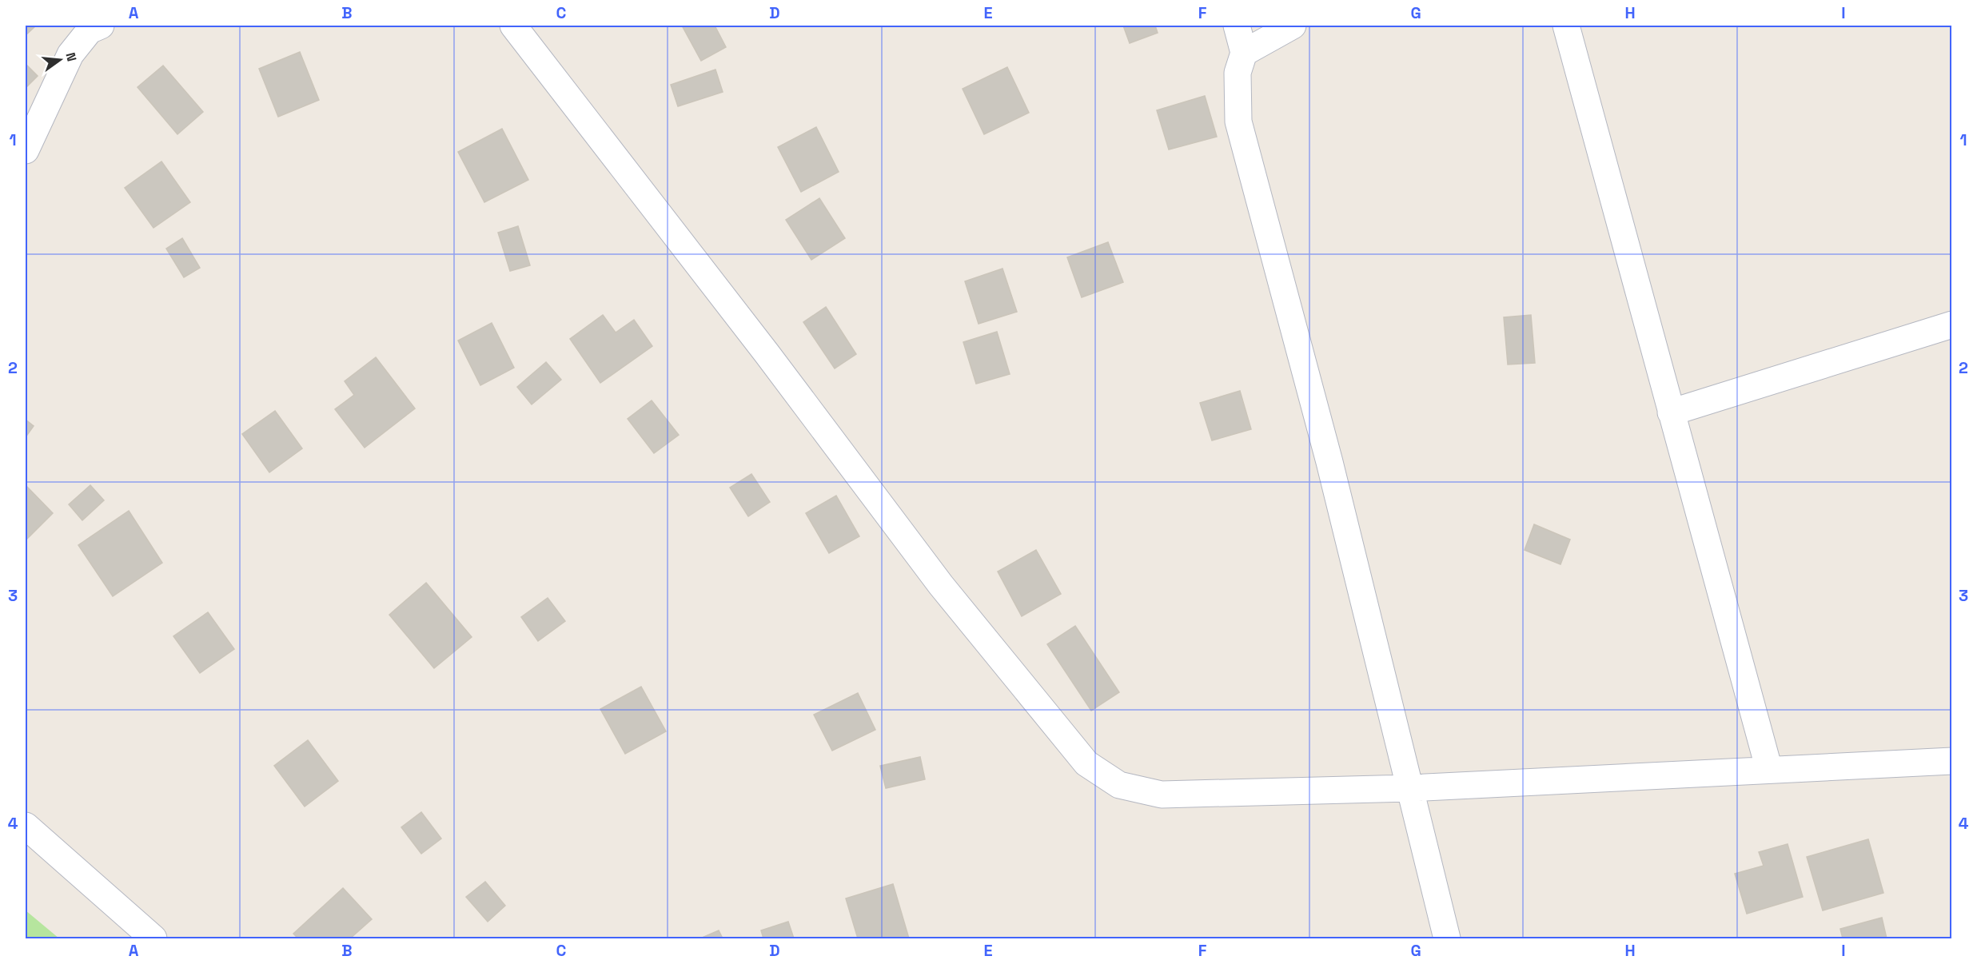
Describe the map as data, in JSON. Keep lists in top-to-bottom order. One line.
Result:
{"north":"right","grid":{"columns":["A","B","C","D","E","F","G","H","I"],"rows":["1","2","3","4"]}}
